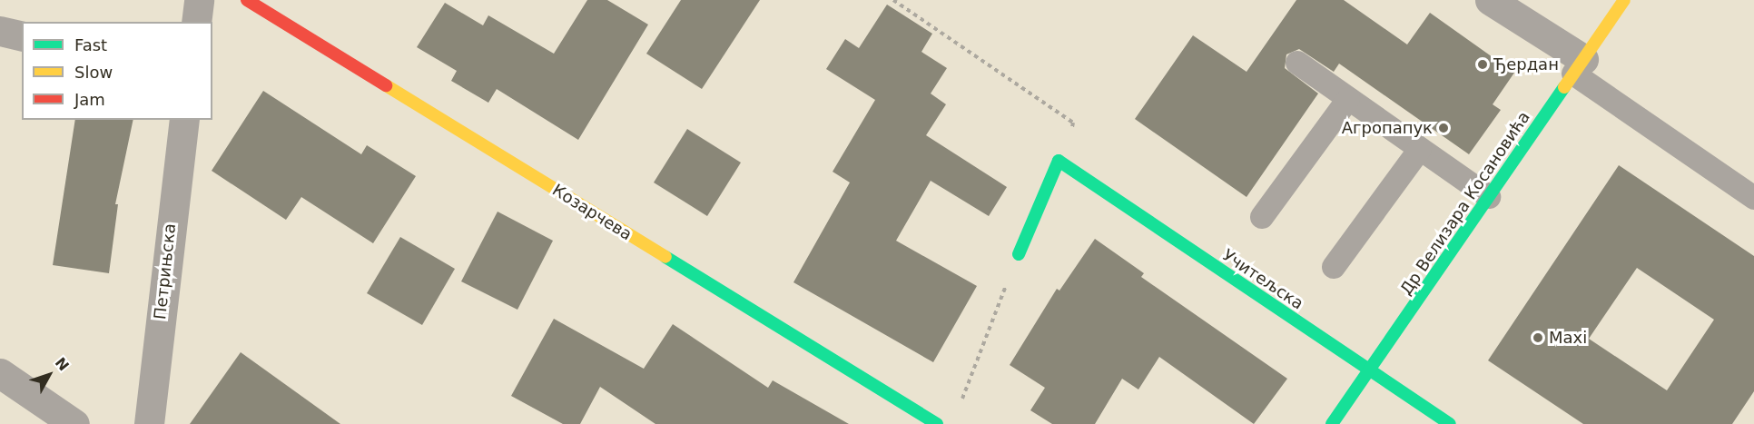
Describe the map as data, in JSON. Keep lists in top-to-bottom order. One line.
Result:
{"streets":{"street":["Др Велизара Косановића","Козарчева","Петрињска","Учитељска"]},"crossings":[["Др Велизара Косановића","Учитељска"]],"places":["Ђердан","Агропапук","Maxi"],"legend":["Fast","Slow","Jam"],"north":"top right"}
